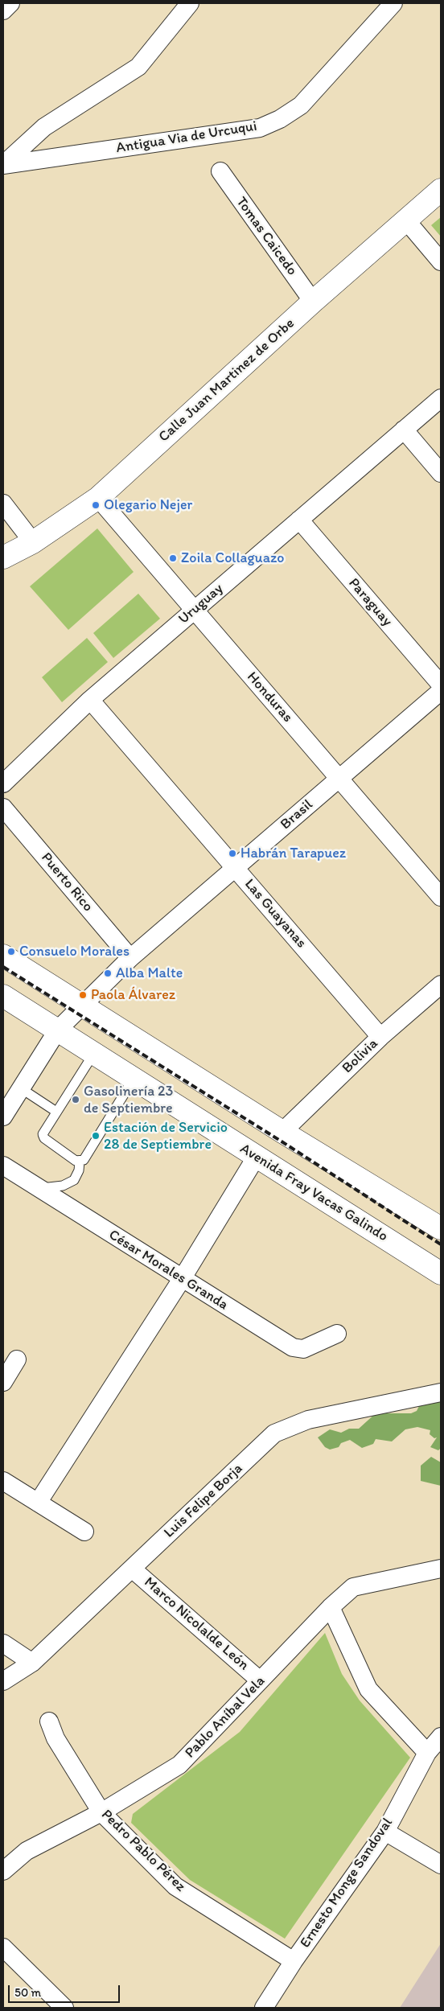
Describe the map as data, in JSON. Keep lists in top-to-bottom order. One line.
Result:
{"streets":{"main road":["Calle Juan Martinez de Orbe","Avenida Fray Vacas Galindo"],"street":["Antigua Via de Urcuqui","Tomas Caicedo","Paraguay","Uruguay","Honduras","Brasil","Puerto Rico","Las Guayanas","Bolivia","César Morales Granda","Luis Felipe Borja","Marco Nicolalde León","Pablo Aníbal Vela","Pedro Pablo Pérez","Ernesto Monge Sandoval"]},"crossings":[["Tomas Caicedo","Calle Juan Martinez de Orbe"],["Calle Juan Martinez de Orbe","Honduras"],["Paraguay","Uruguay"],["Uruguay","Honduras"],["Uruguay","Las Guayanas"],["Honduras","Brasil"],["Brasil","Puerto Rico"],["Brasil","Las Guayanas"],["Brasil","Avenida Fray Vacas Galindo"],["Las Guayanas","Bolivia"],["Luis Felipe Borja","Marco Nicolalde León"],["Marco Nicolalde León","Pablo Aníbal Vela"],["Pablo Aníbal Vela","Pedro Pablo Pérez"],["Pedro Pablo Pérez","Ernesto Monge Sandoval"]],"places":["Olegario Nejer","Zoila Collaguazo","Habrán Tarapuez","Consuelo Morales","Alba Malte","Paola Álvarez","Gasolinería 23 de Septiembre","Estación de Servicio 28 de Septiembre"],"scale_bar":"50 m"}
